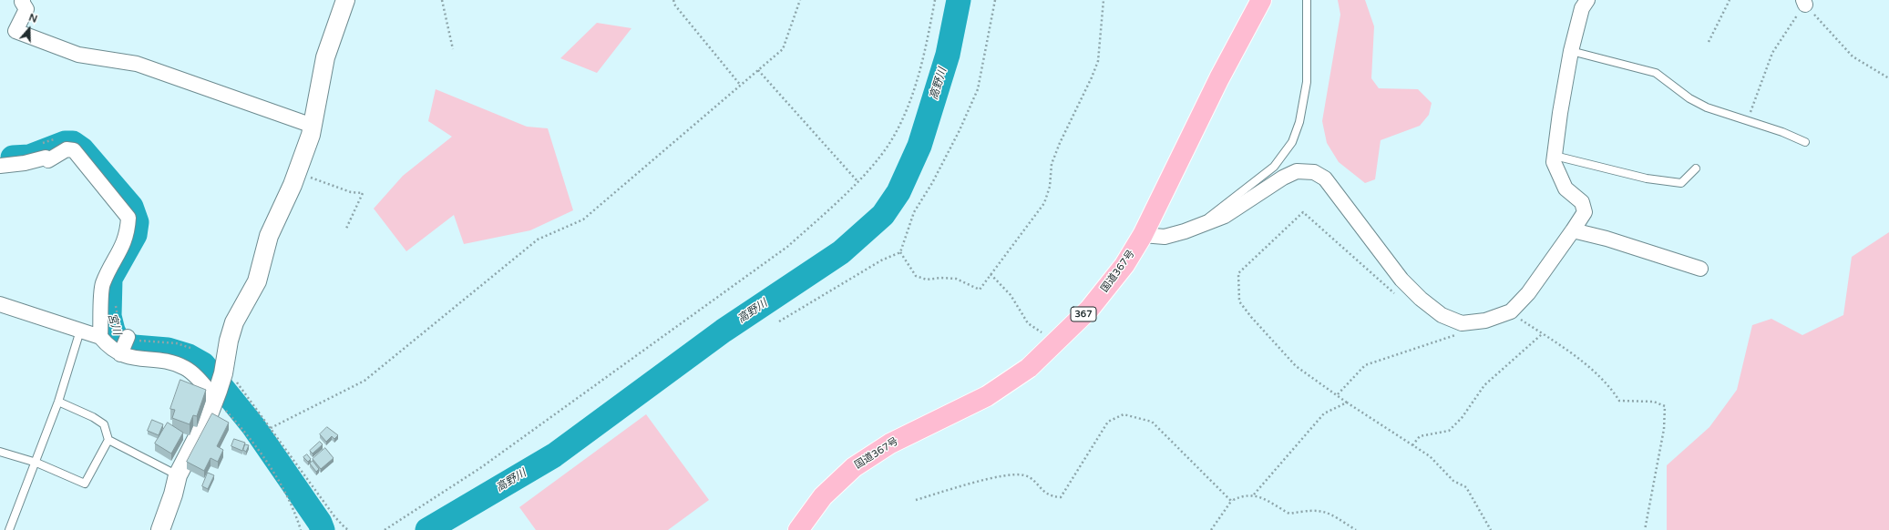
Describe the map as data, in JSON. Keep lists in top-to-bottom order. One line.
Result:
{"streets":{"highway":["国道367号","367"]},"water":["高野川","宮川"],"north":"top"}
